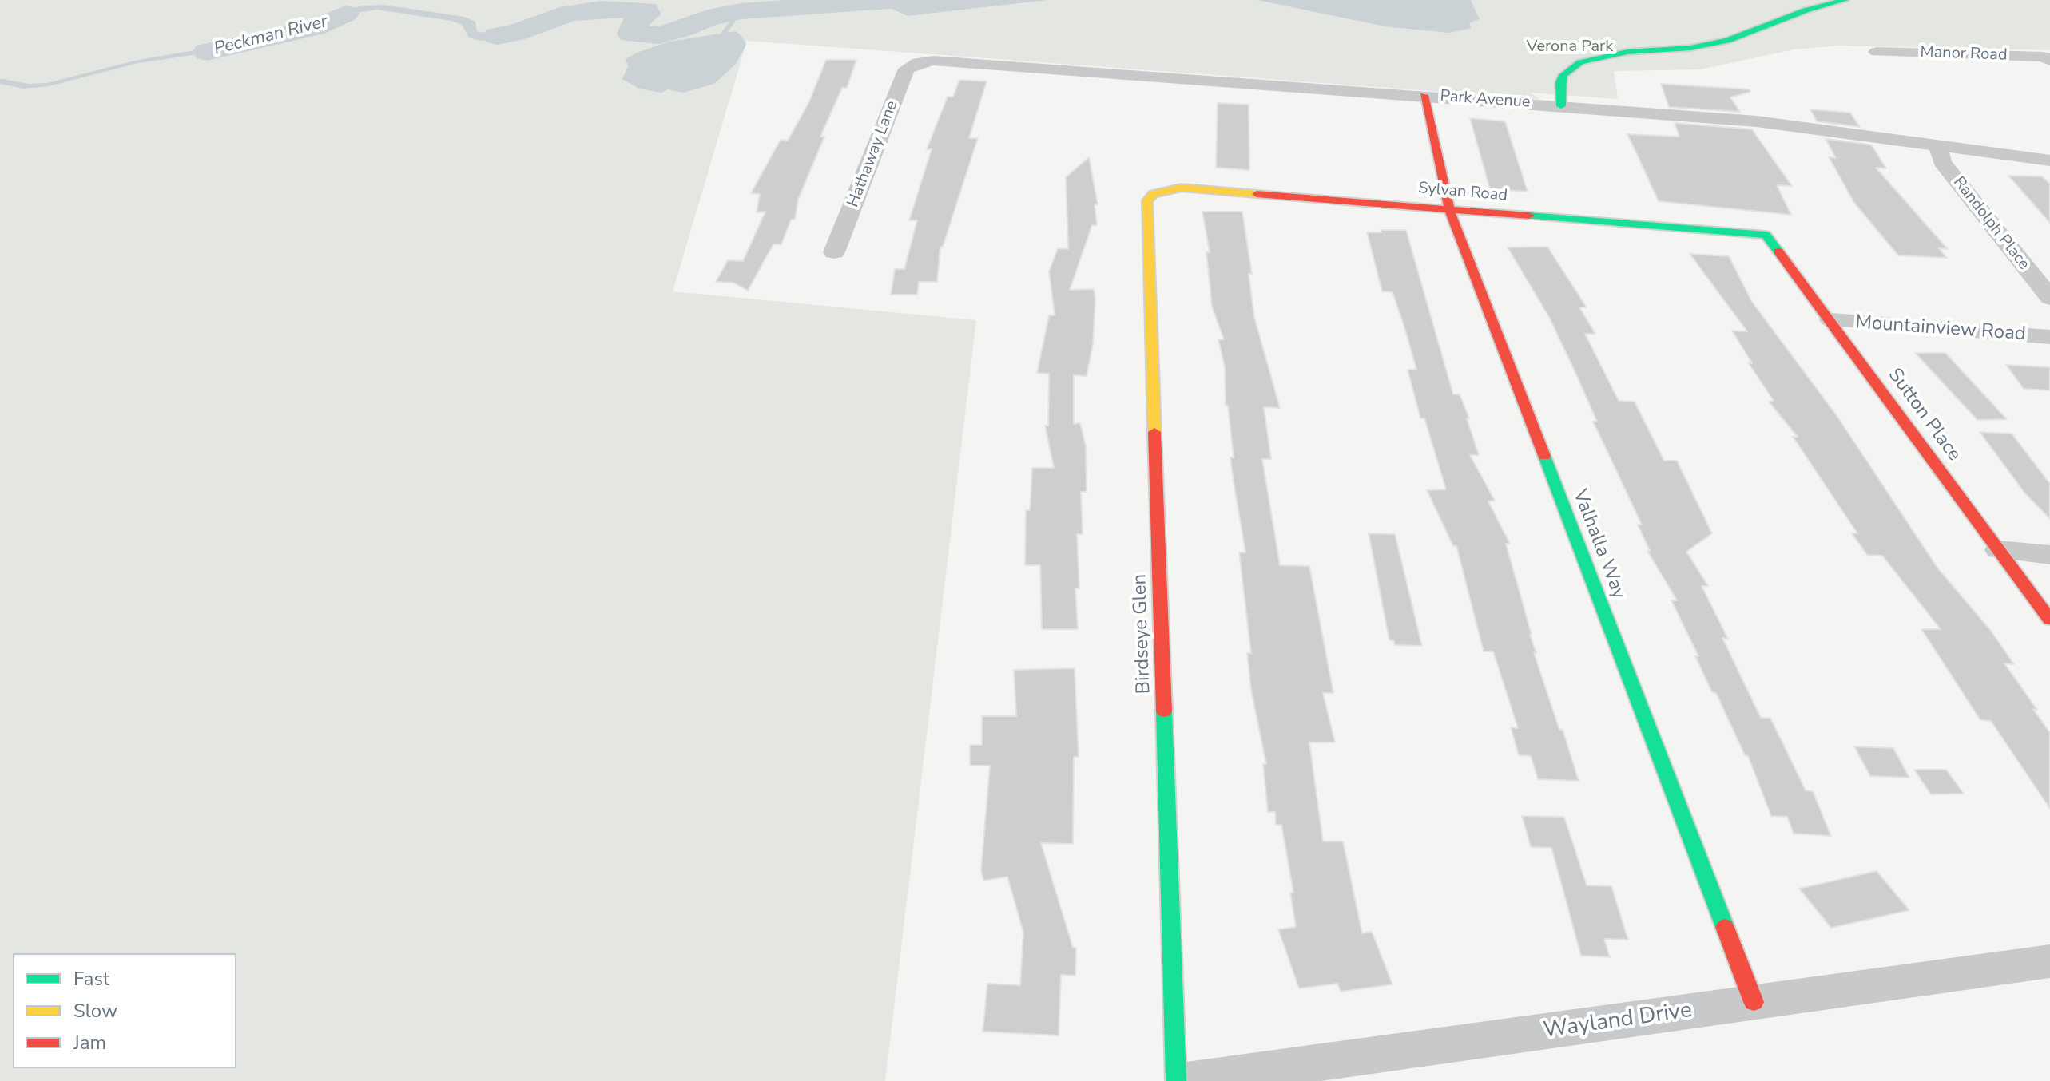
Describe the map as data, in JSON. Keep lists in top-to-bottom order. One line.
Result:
{"streets":{"street":["Manor Road","Park Avenue","Hathaway Lane","Sylvan Road","Randolph Place","Mountainview Road","Sutton Place","Valhalla Way","Birdseye Glen","Wayland Drive"]},"crossings":[["Park Avenue","Hathaway Lane"],["Park Avenue","Randolph Place"],["Park Avenue","Valhalla Way"],["Sylvan Road","Sutton Place"],["Sylvan Road","Valhalla Way"],["Sylvan Road","Birdseye Glen"],["Mountainview Road","Sutton Place"],["Valhalla Way","Wayland Drive"]],"water":["Peckman River"],"parks":["Verona Park"],"legend":["Fast","Slow","Jam"]}
